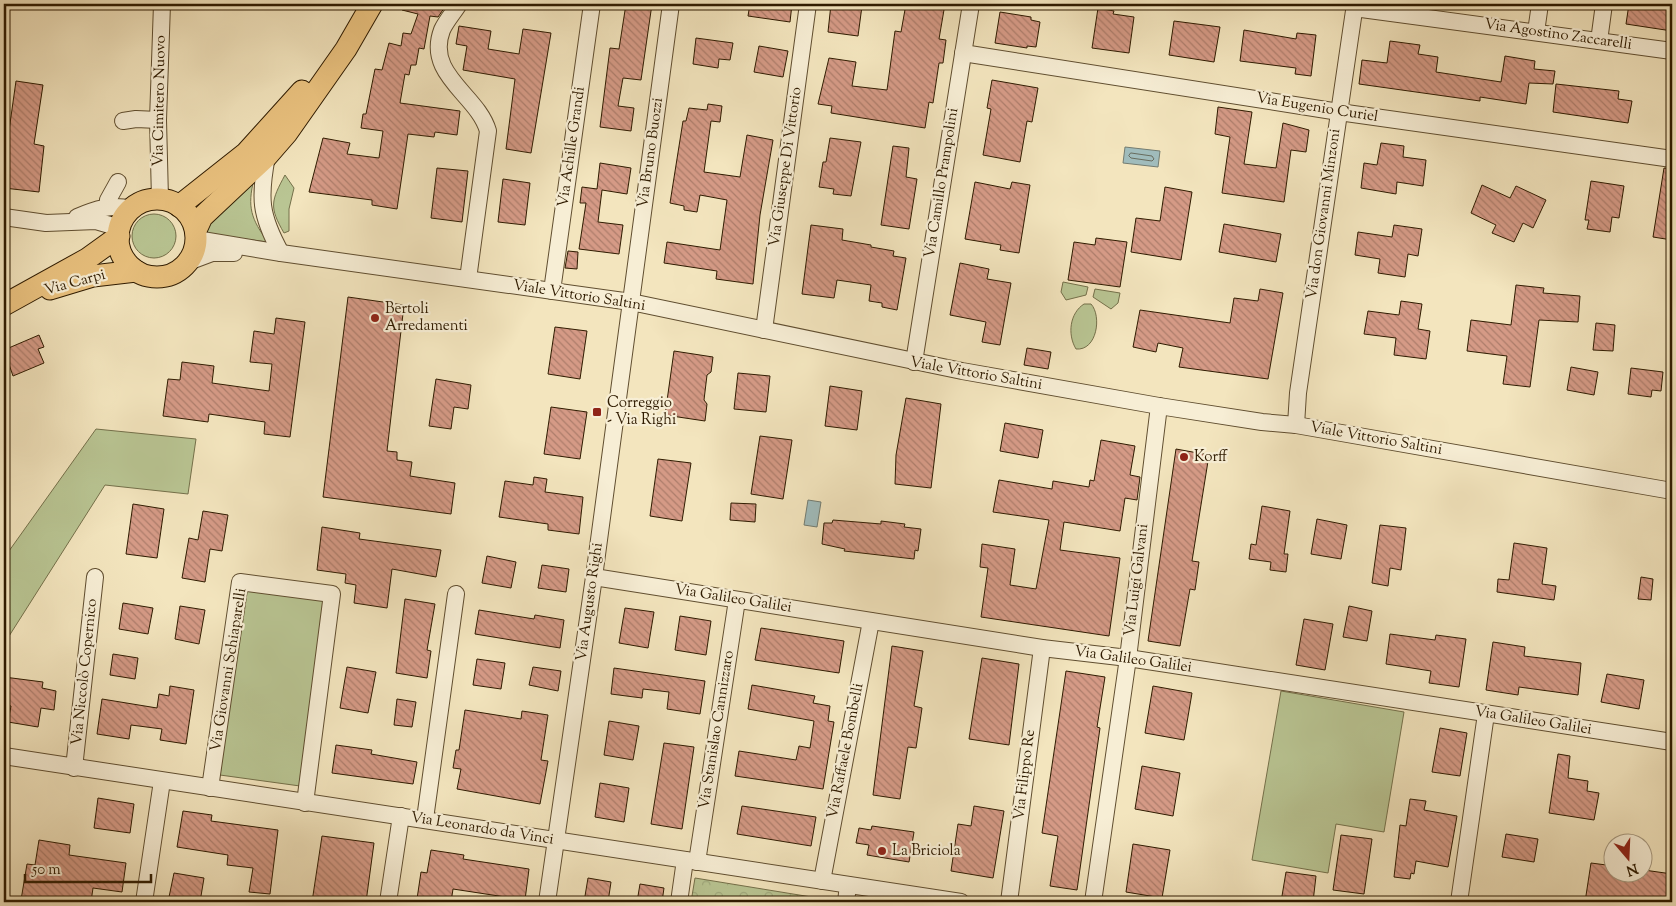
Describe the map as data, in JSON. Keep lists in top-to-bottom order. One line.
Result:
{"streets":{"main road":["Via Carpi"],"street":["Via Agostino Zaccarelli","Via Cimitero Nuovo","Via Eugenio Curiel","Via Achille Grandi","Via Bruno Buozzi","Via Giuseppe Di Vittorio","Via Camillo Prampolini","Via don Giovanni Minzoni","Viale Vittorio Saltini","Via Luigi Galvani","Via Galileo Galilei","Via Augusto Righi","Via Giovanni Schiaparelli","Via Niccolò Copernico","Via Stanislao Cannizzaro","Via Raffaele Bombelli","Via Filippo Re","Via Leonardo da Vinci"]},"crossings":[["Via Agostino Zaccarelli","Via don Giovanni Minzoni"],["Via Cimitero Nuovo","Via Carpi"],["Via Cimitero Nuovo","Viale Vittorio Saltini"],["Via Eugenio Curiel","Via Camillo Prampolini"],["Via Eugenio Curiel","Via don Giovanni Minzoni"],["Via Achille Grandi","Viale Vittorio Saltini"],["Via Bruno Buozzi","Viale Vittorio Saltini"],["Via Bruno Buozzi","Via Augusto Righi"],["Via Giuseppe Di Vittorio","Viale Vittorio Saltini"],["Via Camillo Prampolini","Viale Vittorio Saltini"],["Via don Giovanni Minzoni","Viale Vittorio Saltini"],["Via Carpi","Viale Vittorio Saltini"],["Viale Vittorio Saltini","Via Luigi Galvani"],["Viale Vittorio Saltini","Via Augusto Righi"],["Via Luigi Galvani","Via Galileo Galilei"],["Via Galileo Galilei","Via Augusto Righi"],["Via Galileo Galilei","Via Stanislao Cannizzaro"],["Via Galileo Galilei","Via Raffaele Bombelli"],["Via Galileo Galilei","Via Filippo Re"],["Via Augusto Righi","Via Leonardo da Vinci"],["Via Giovanni Schiaparelli","Via Leonardo da Vinci"],["Via Niccolò Copernico","Via Leonardo da Vinci"],["Via Stanislao Cannizzaro","Via Leonardo da Vinci"],["Via Raffaele Bombelli","Via Leonardo da Vinci"]],"places":{"other":["Bertoli Arredamenti","Korff","La Briciola"],"transit":["Correggio - Via Righi"]},"scale_bar":"50 m","north":"bottom"}
